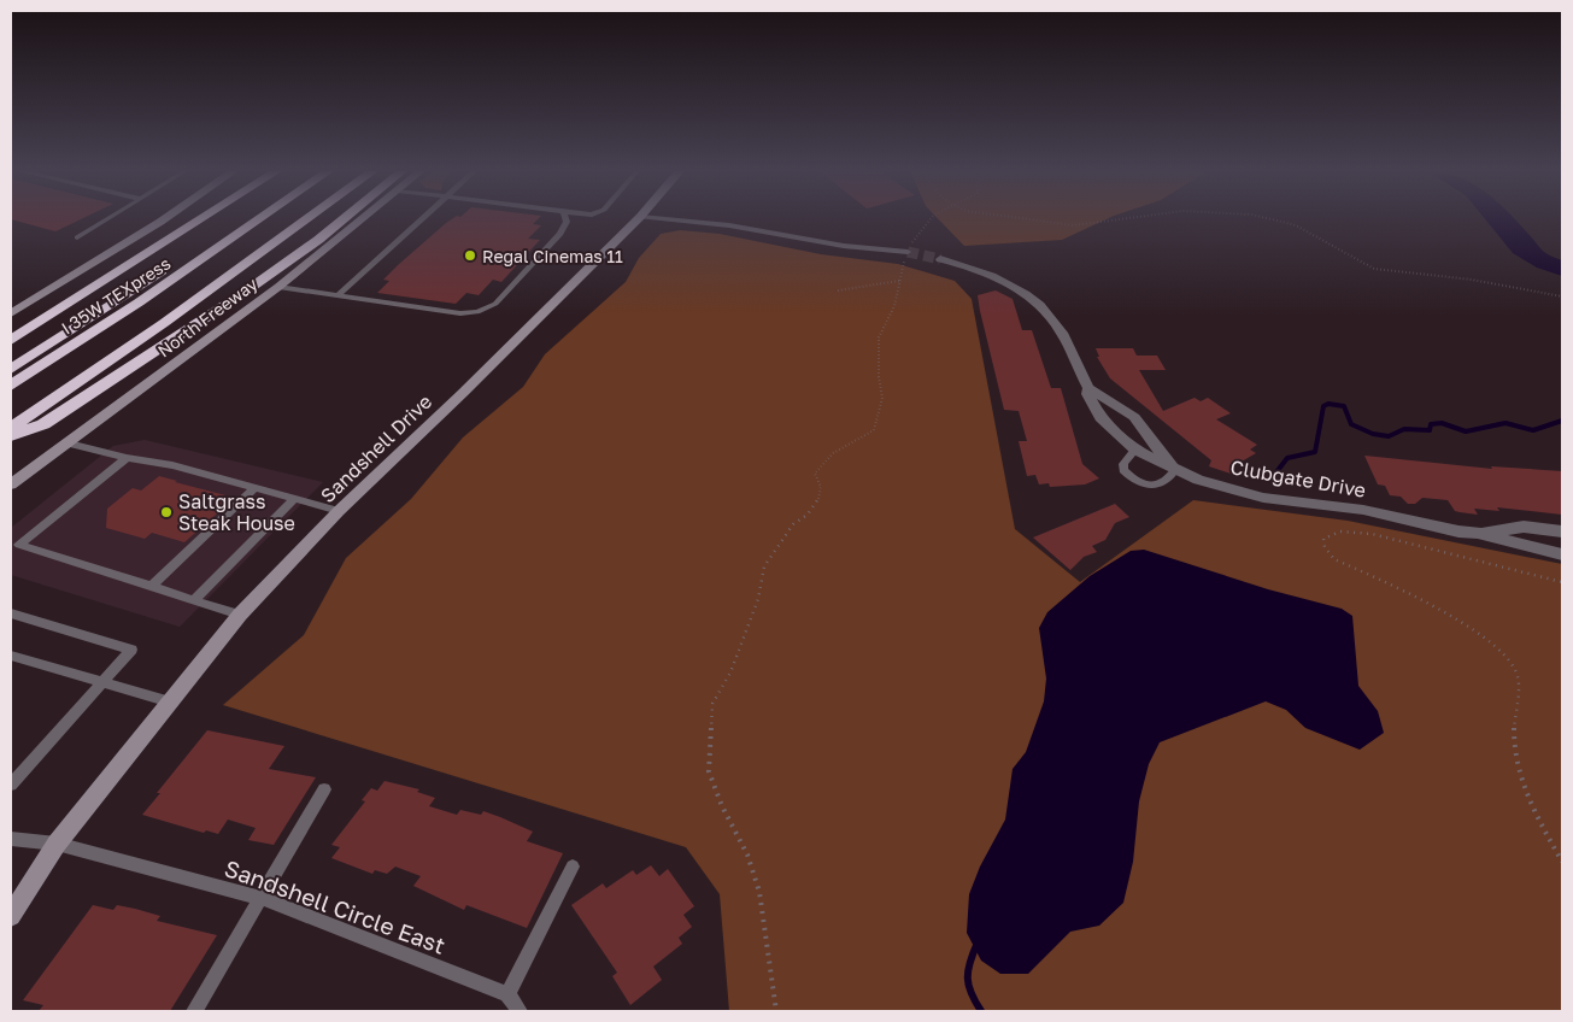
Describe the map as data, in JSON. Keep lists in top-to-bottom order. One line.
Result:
{"streets":{"highway":["I 35W TEXpress","North Freeway"],"street":["Sandshell Drive","Clubgate Drive"],"lane":["Sandshell Circle East"]},"crossings":[["Sandshell Drive","Sandshell Circle East"]],"places":["Regal Cinemas 11","Saltgrass Steak House"]}
